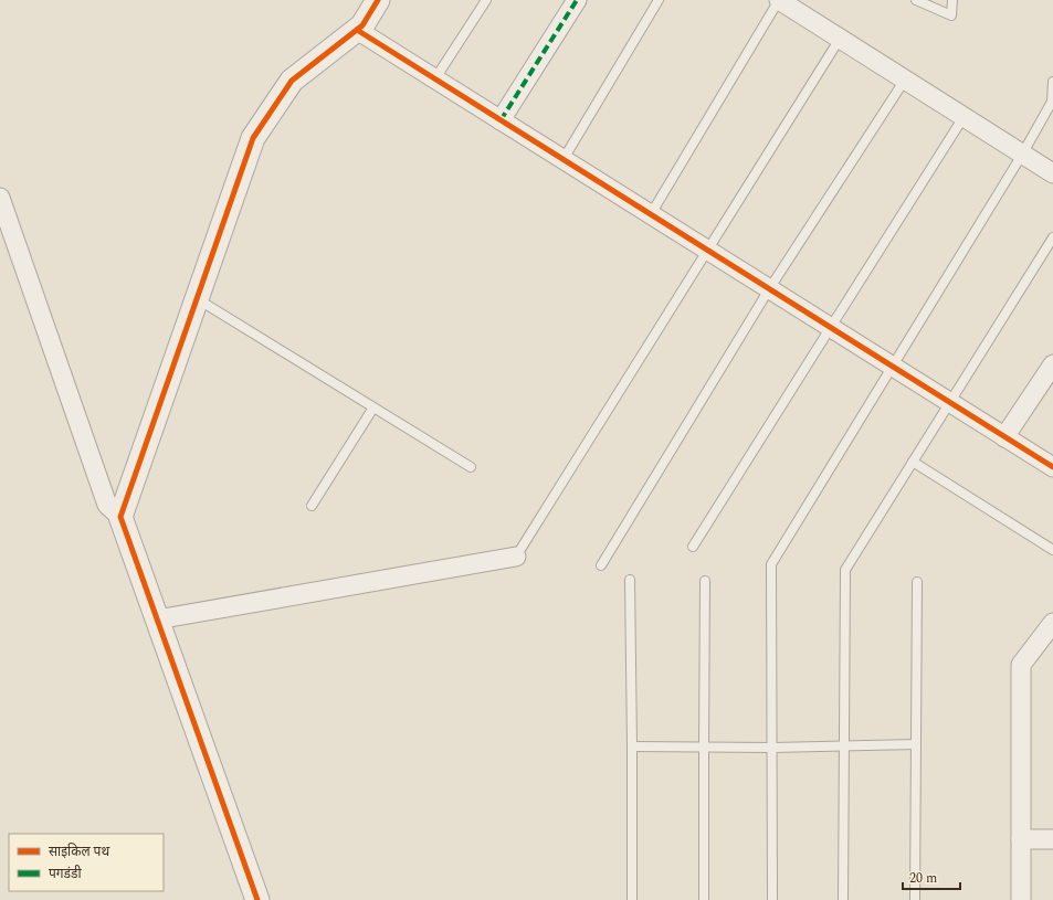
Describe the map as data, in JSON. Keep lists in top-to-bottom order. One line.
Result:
{"legend":["साइकिल पथ","पगडंडी"],"scale_bar":"20 m"}
